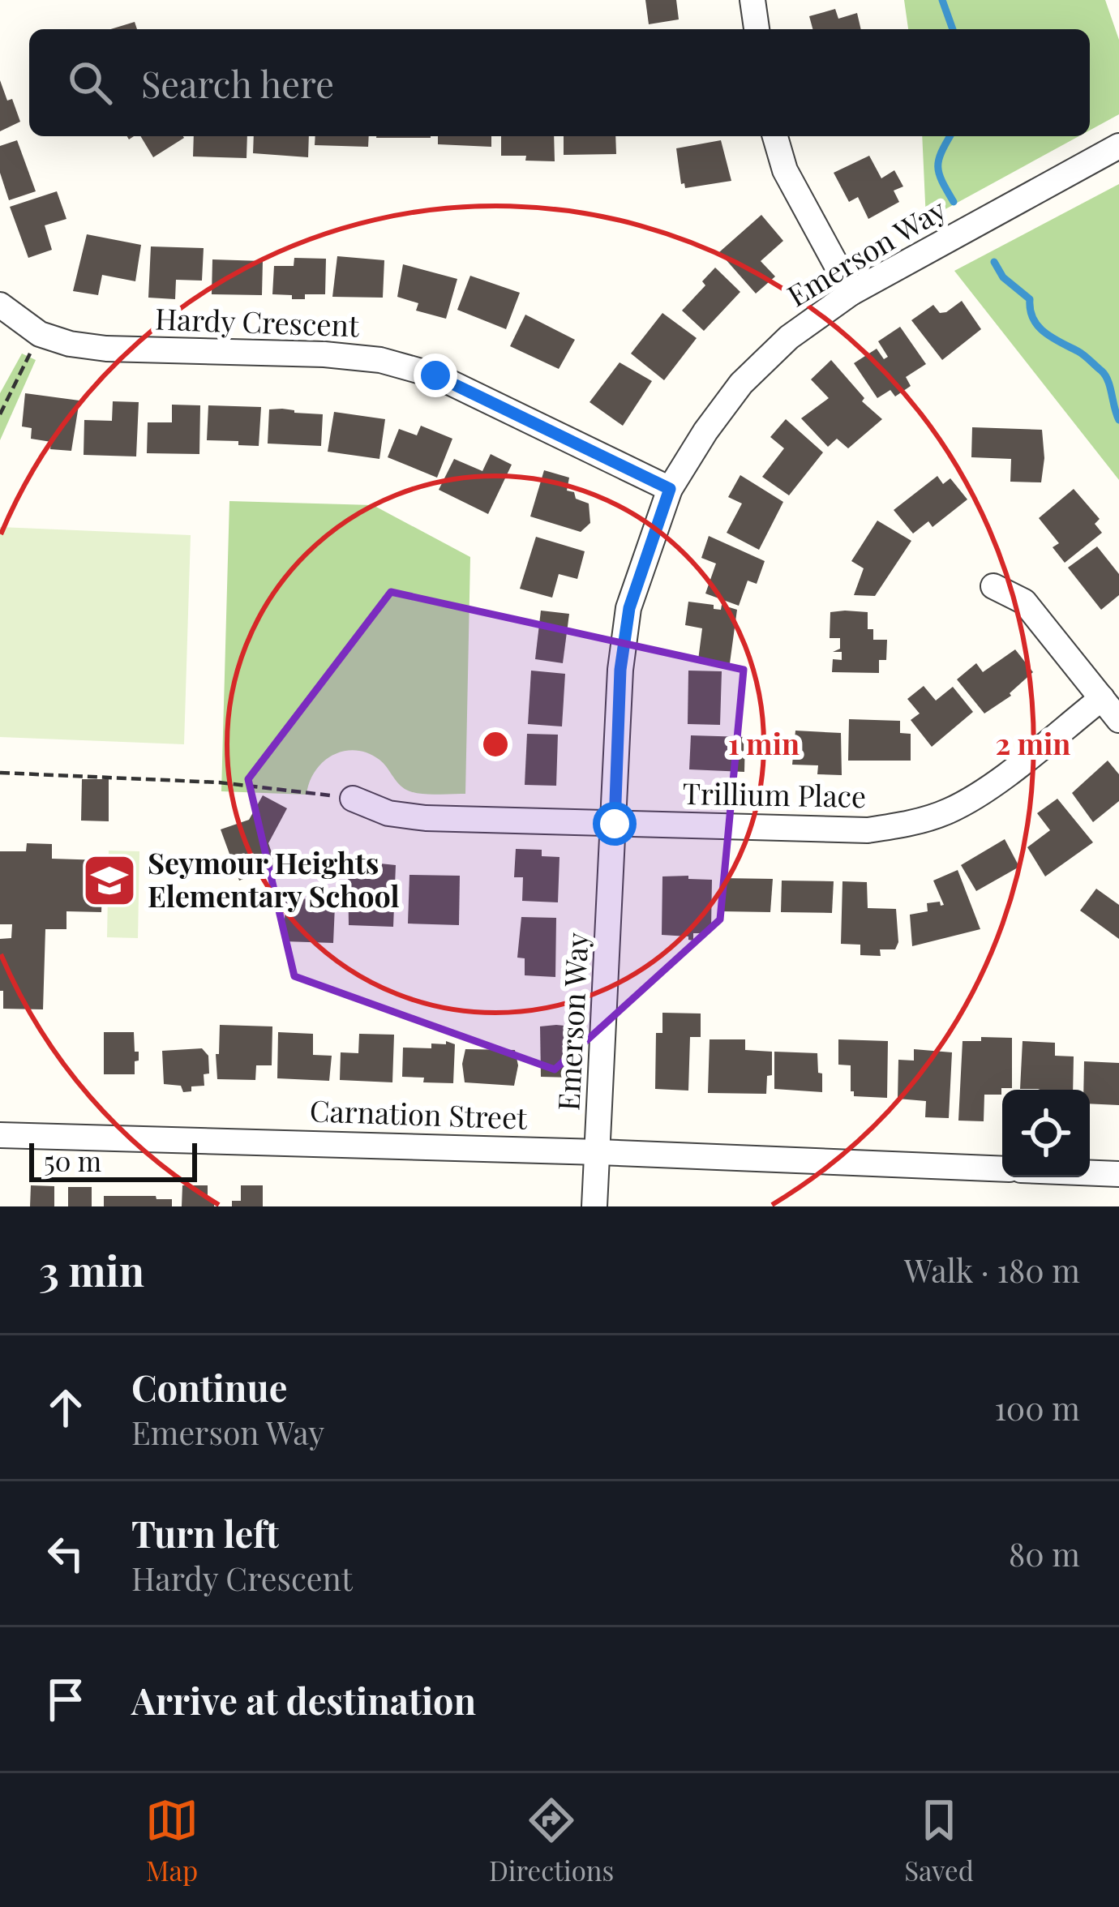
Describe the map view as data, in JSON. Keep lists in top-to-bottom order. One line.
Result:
{"streets":{"street":["Emerson Way","Hardy Crescent","Trillium Place","Carnation Street"]},"crossings":[["Emerson Way","Hardy Crescent"],["Emerson Way","Trillium Place"],["Emerson Way","Carnation Street"]],"places":{"school or university":["Seymour Heights Elementary School"]},"scale_bar":"50 m","page":{"search":"Search here","scale":"50 m","heading":["3 min","Walk · 180 m"],"list":[["Continue","Emerson Way","100 m"],["Turn left","Hardy Crescent","80 m"],"Arrive at destination"],"nav":["Map","Directions","Saved"]},"rings":["1 min","2 min"]}
